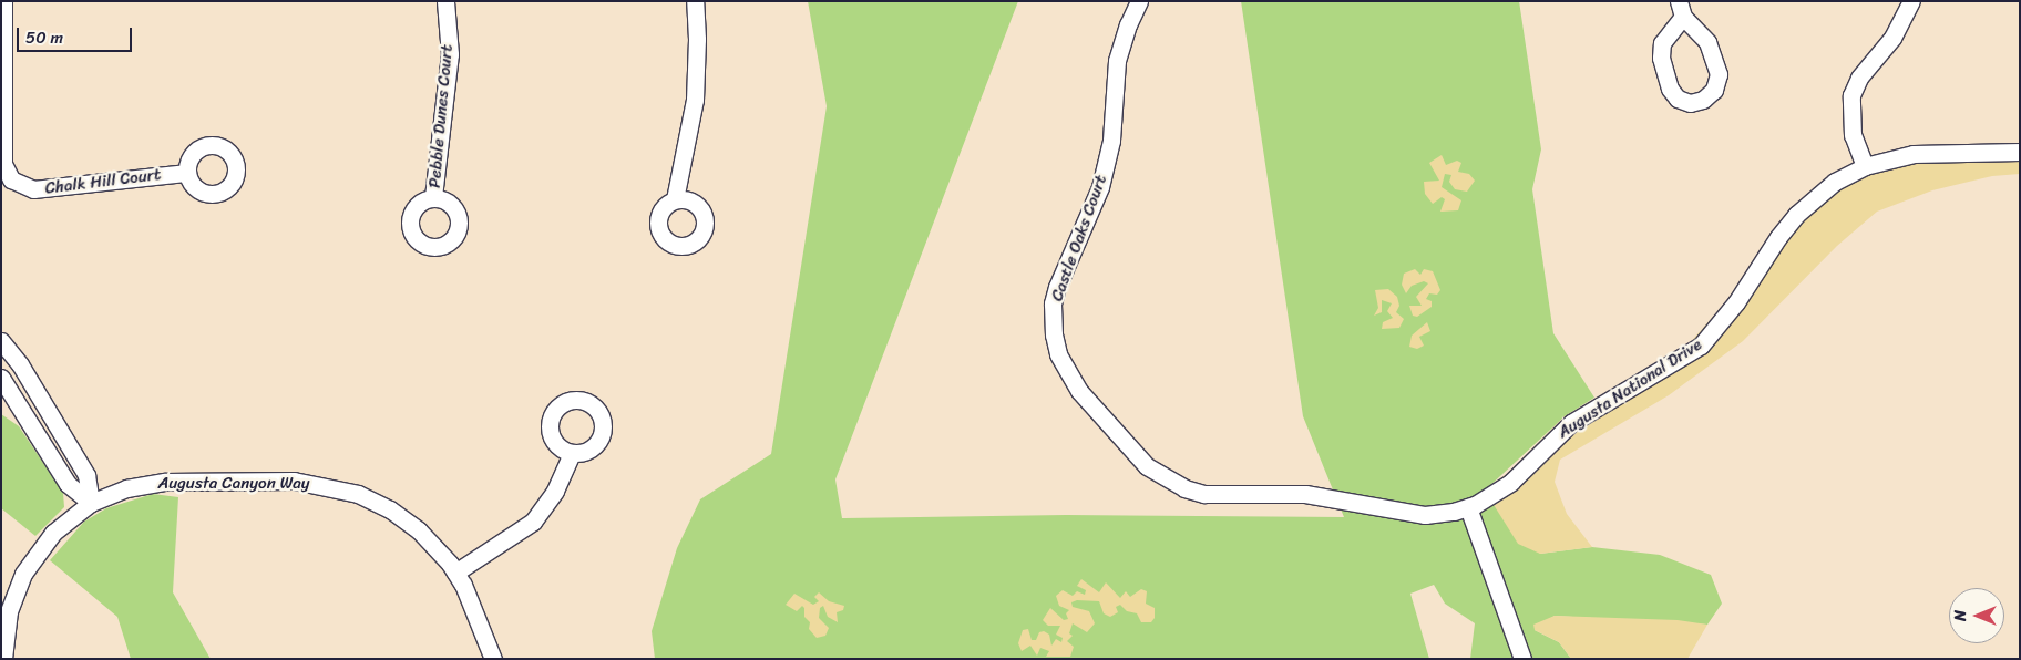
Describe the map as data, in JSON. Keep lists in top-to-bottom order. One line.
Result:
{"streets":{"street":["Pebble Dunes Court","Chalk Hill Court","Castle Oaks Court","Augusta National Drive","Augusta Canyon Way"]},"crossings":[["Castle Oaks Court","Augusta National Drive"]],"scale_bar":"50 m","north":"left"}
